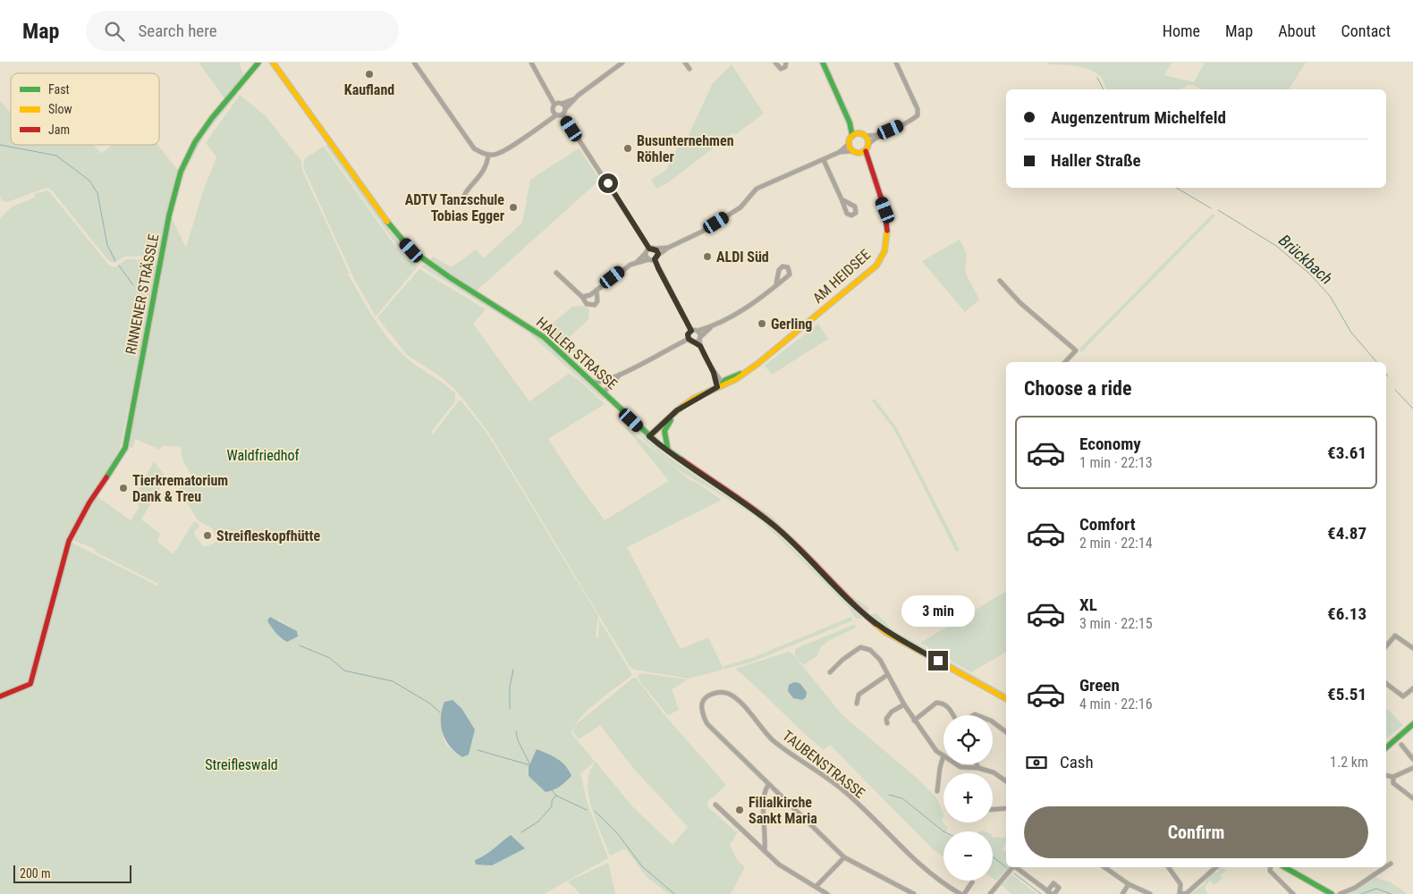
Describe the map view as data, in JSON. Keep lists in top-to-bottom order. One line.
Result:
{"streets":{"main road":["AM HEIDSEE","RINNENER STRÄSSLE","HALLER STRASSE"],"street":["TAUBENSTRASSE"]},"water":["Brückbach"],"parks":["Waldfriedhof","Streifleswald"],"places":["Kaufland","Busunternehmen Röhler","ADTV Tanzschule Tobias Egger","ALDI Süd","Gerling","Tierkrematorium Dank & Treu","Streifleskopfhütte","Filialkirche Sankt Maria"],"legend":["Fast","Slow","Jam"],"scale_bar":"200 m","page":{"header":"Map","search":"Search here","nav":["Home","Map","About","Contact"],"banner":["Augenzentrum Michelfeld","Haller Straße"],"heading":"Choose a ride","list":[{"name":"Economy","note":"1 min · 22:13","value":"€3.61"},{"name":"Comfort","note":"2 min · 22:14","value":"€4.87"},{"name":"XL","note":"3 min · 22:15","value":"€6.13"},{"name":"Green","note":"4 min · 22:16","value":"€5.51"}],"bubble":"3 min","map_buttons":["+","−"],"pay":["Cash","1.2 km"],"buttons":"Confirm","scale":"200 m"}}
